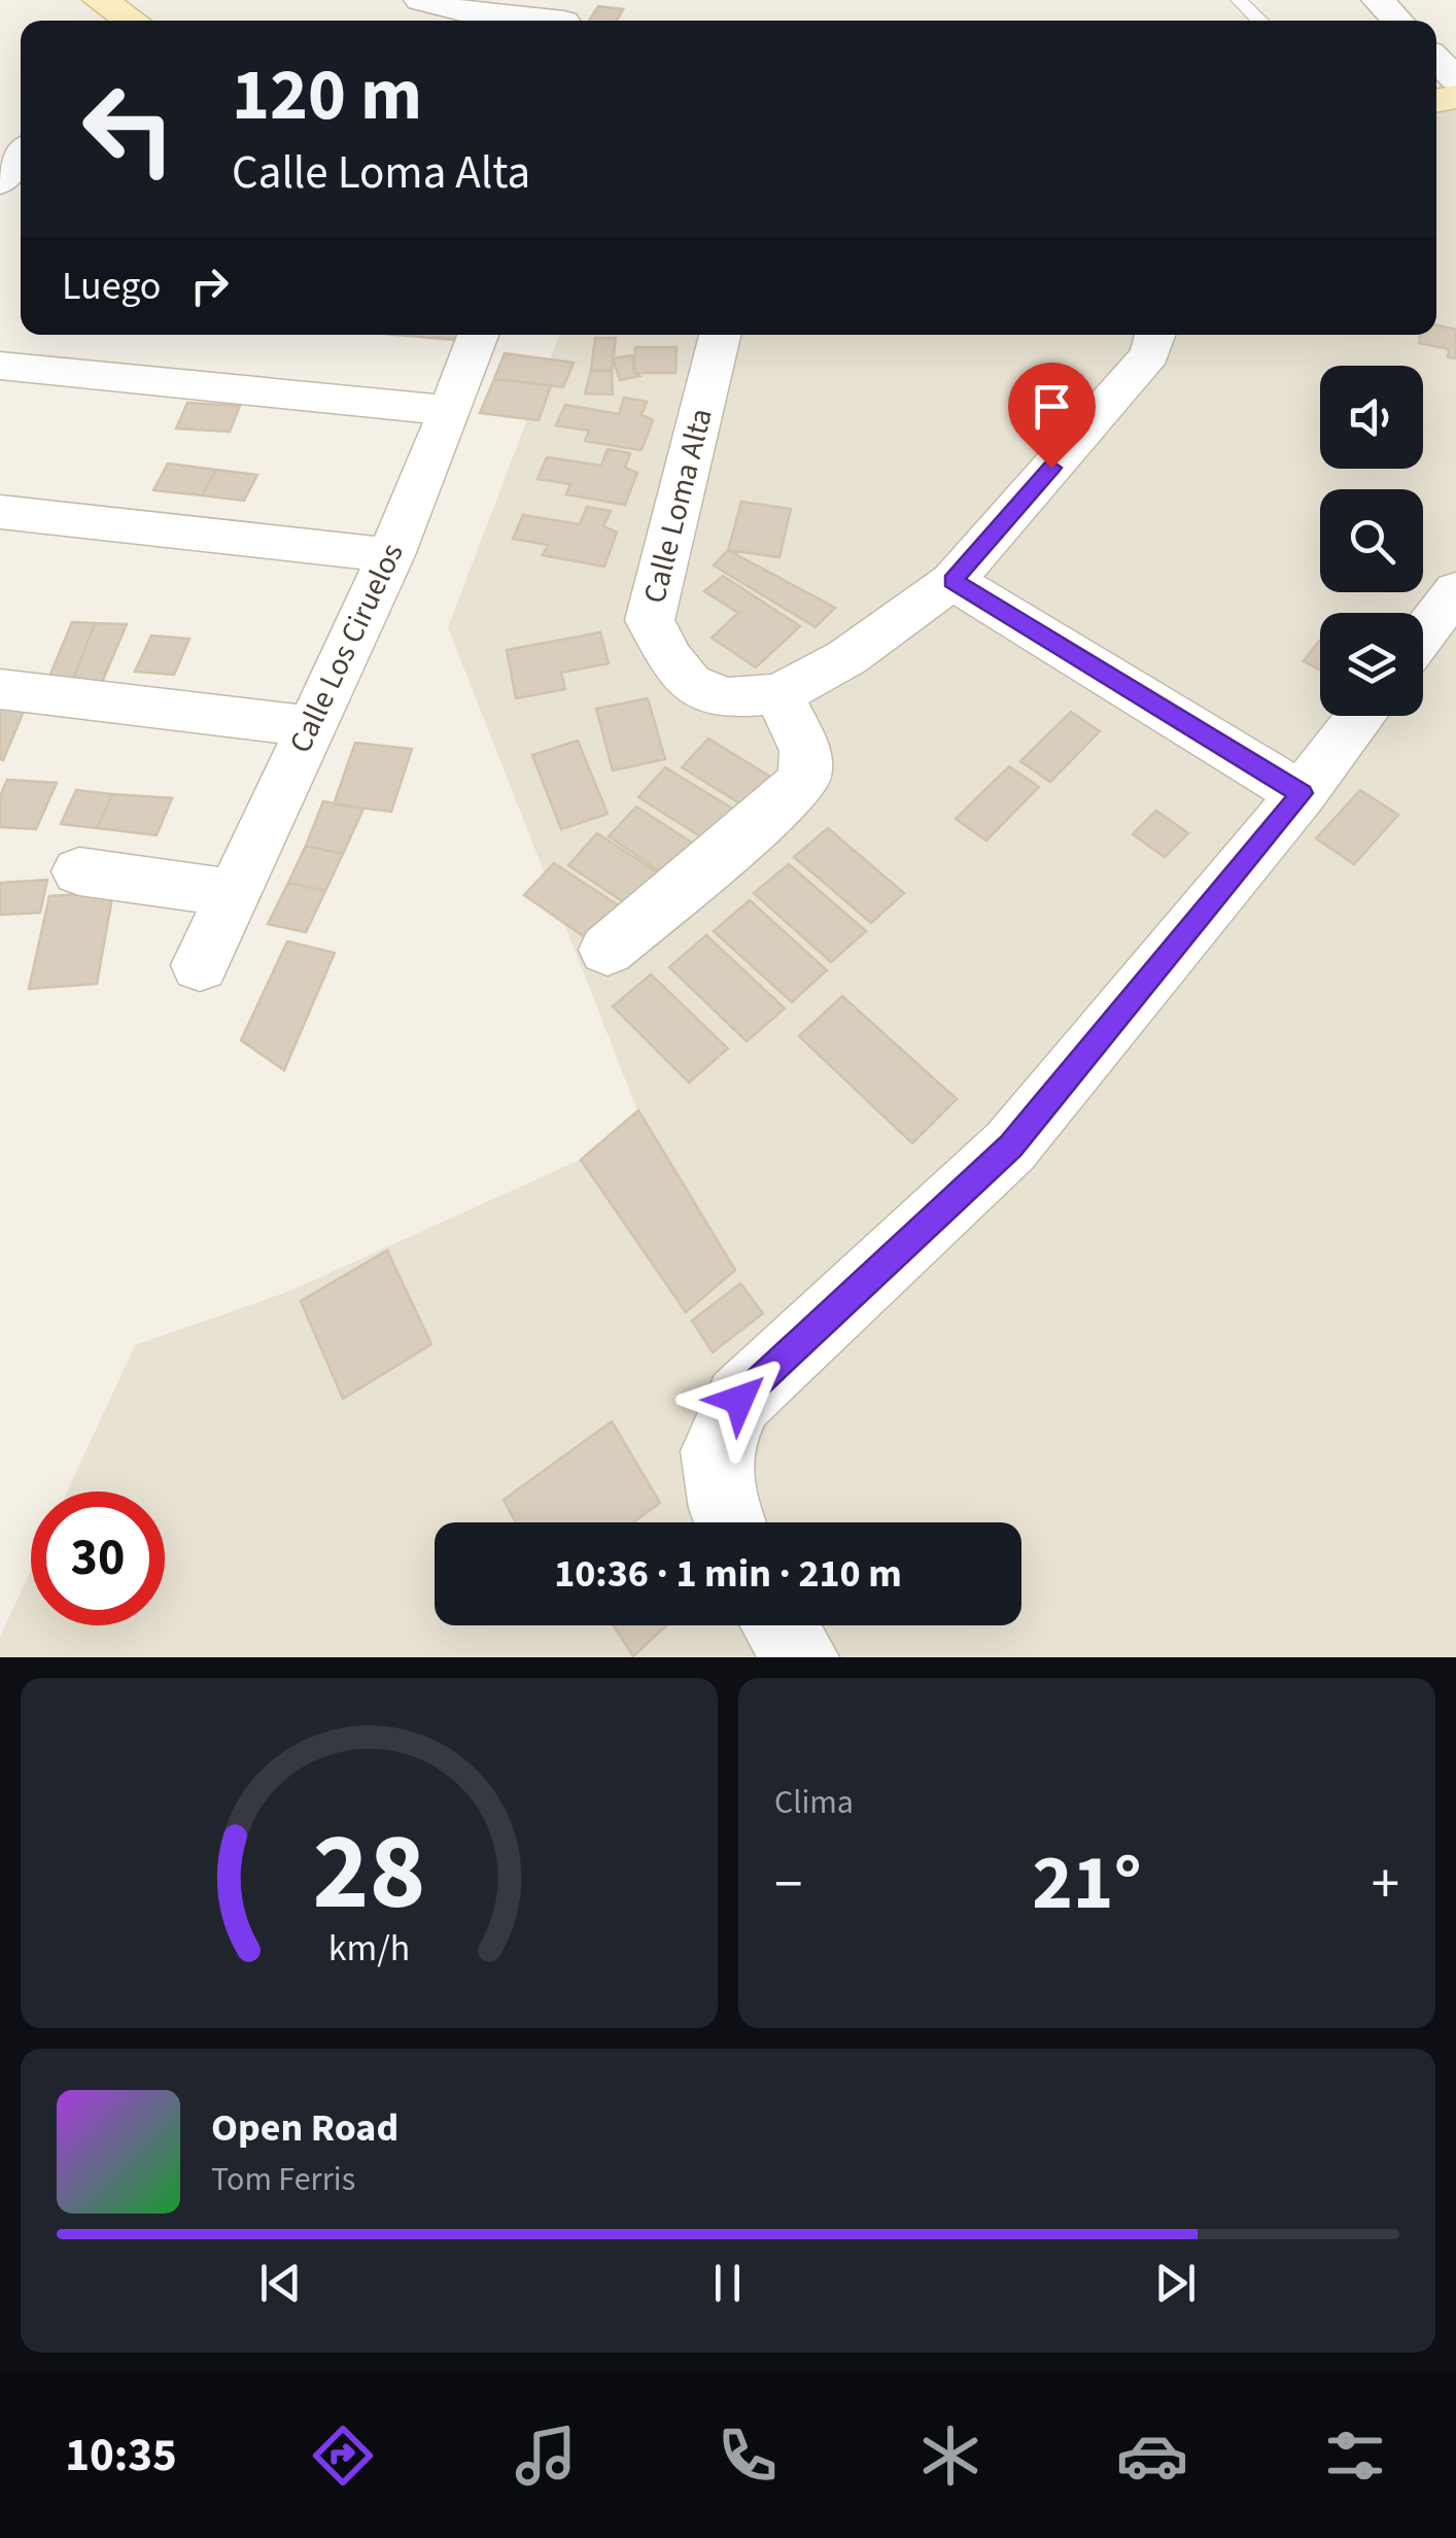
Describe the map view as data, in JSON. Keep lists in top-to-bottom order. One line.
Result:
{"streets":{"street":["Calle Loma Alta","Calle Los Ciruelos"]},"page":{"turn":["120 m","Calle Loma Alta"],"then":"Luego","limit":"30","trip":"10:36 · 1 min · 210 m","tile":"Clima","heat":["−","21°","+"],"song":["Open Road","Tom Ferris"],"tabs":"10:35","gauge":["28","km/h"]}}
